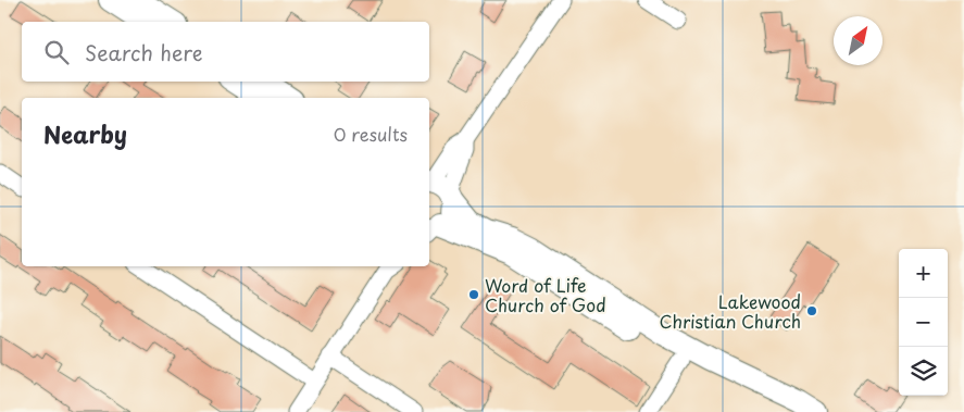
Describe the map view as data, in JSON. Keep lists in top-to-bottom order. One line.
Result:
{"places":["Word of Life Church of God","Lakewood Christian Church"],"north":"top right","page":{"search":"Search here","heading":["Nearby","0 results"],"map_buttons":["+","−"]}}
